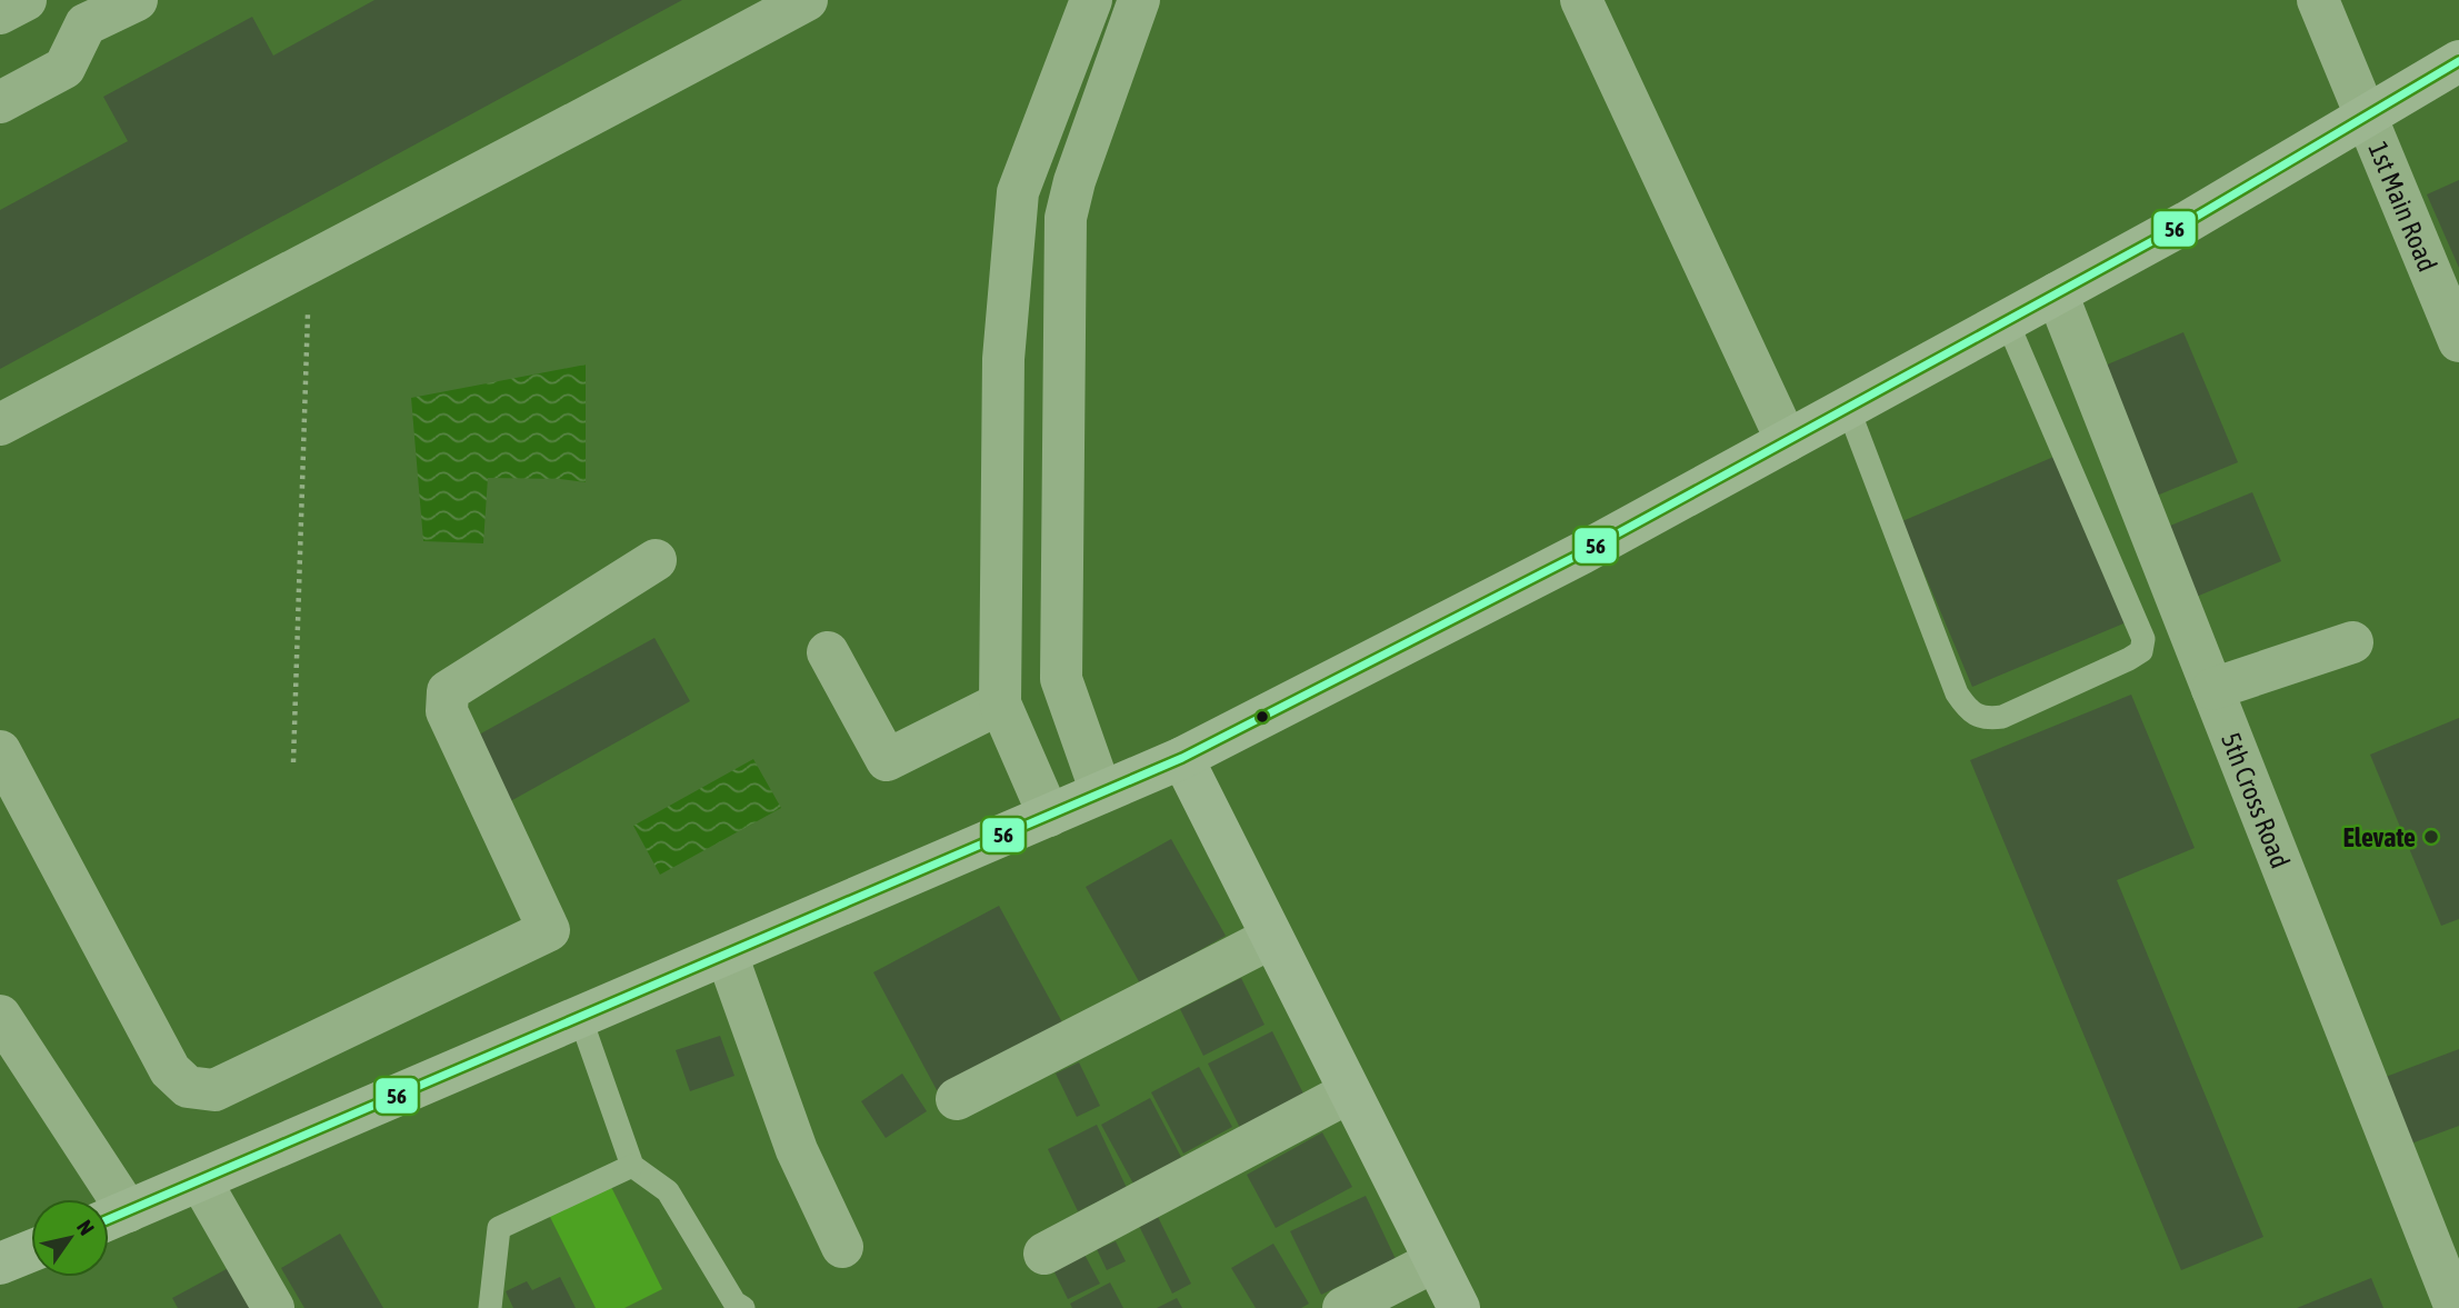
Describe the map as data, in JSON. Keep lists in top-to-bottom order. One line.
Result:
{"streets":{"street":["1st Main Road","5th Cross Road"]},"places":["Elevate"],"lines":["transit line 56"],"north":"top right"}
